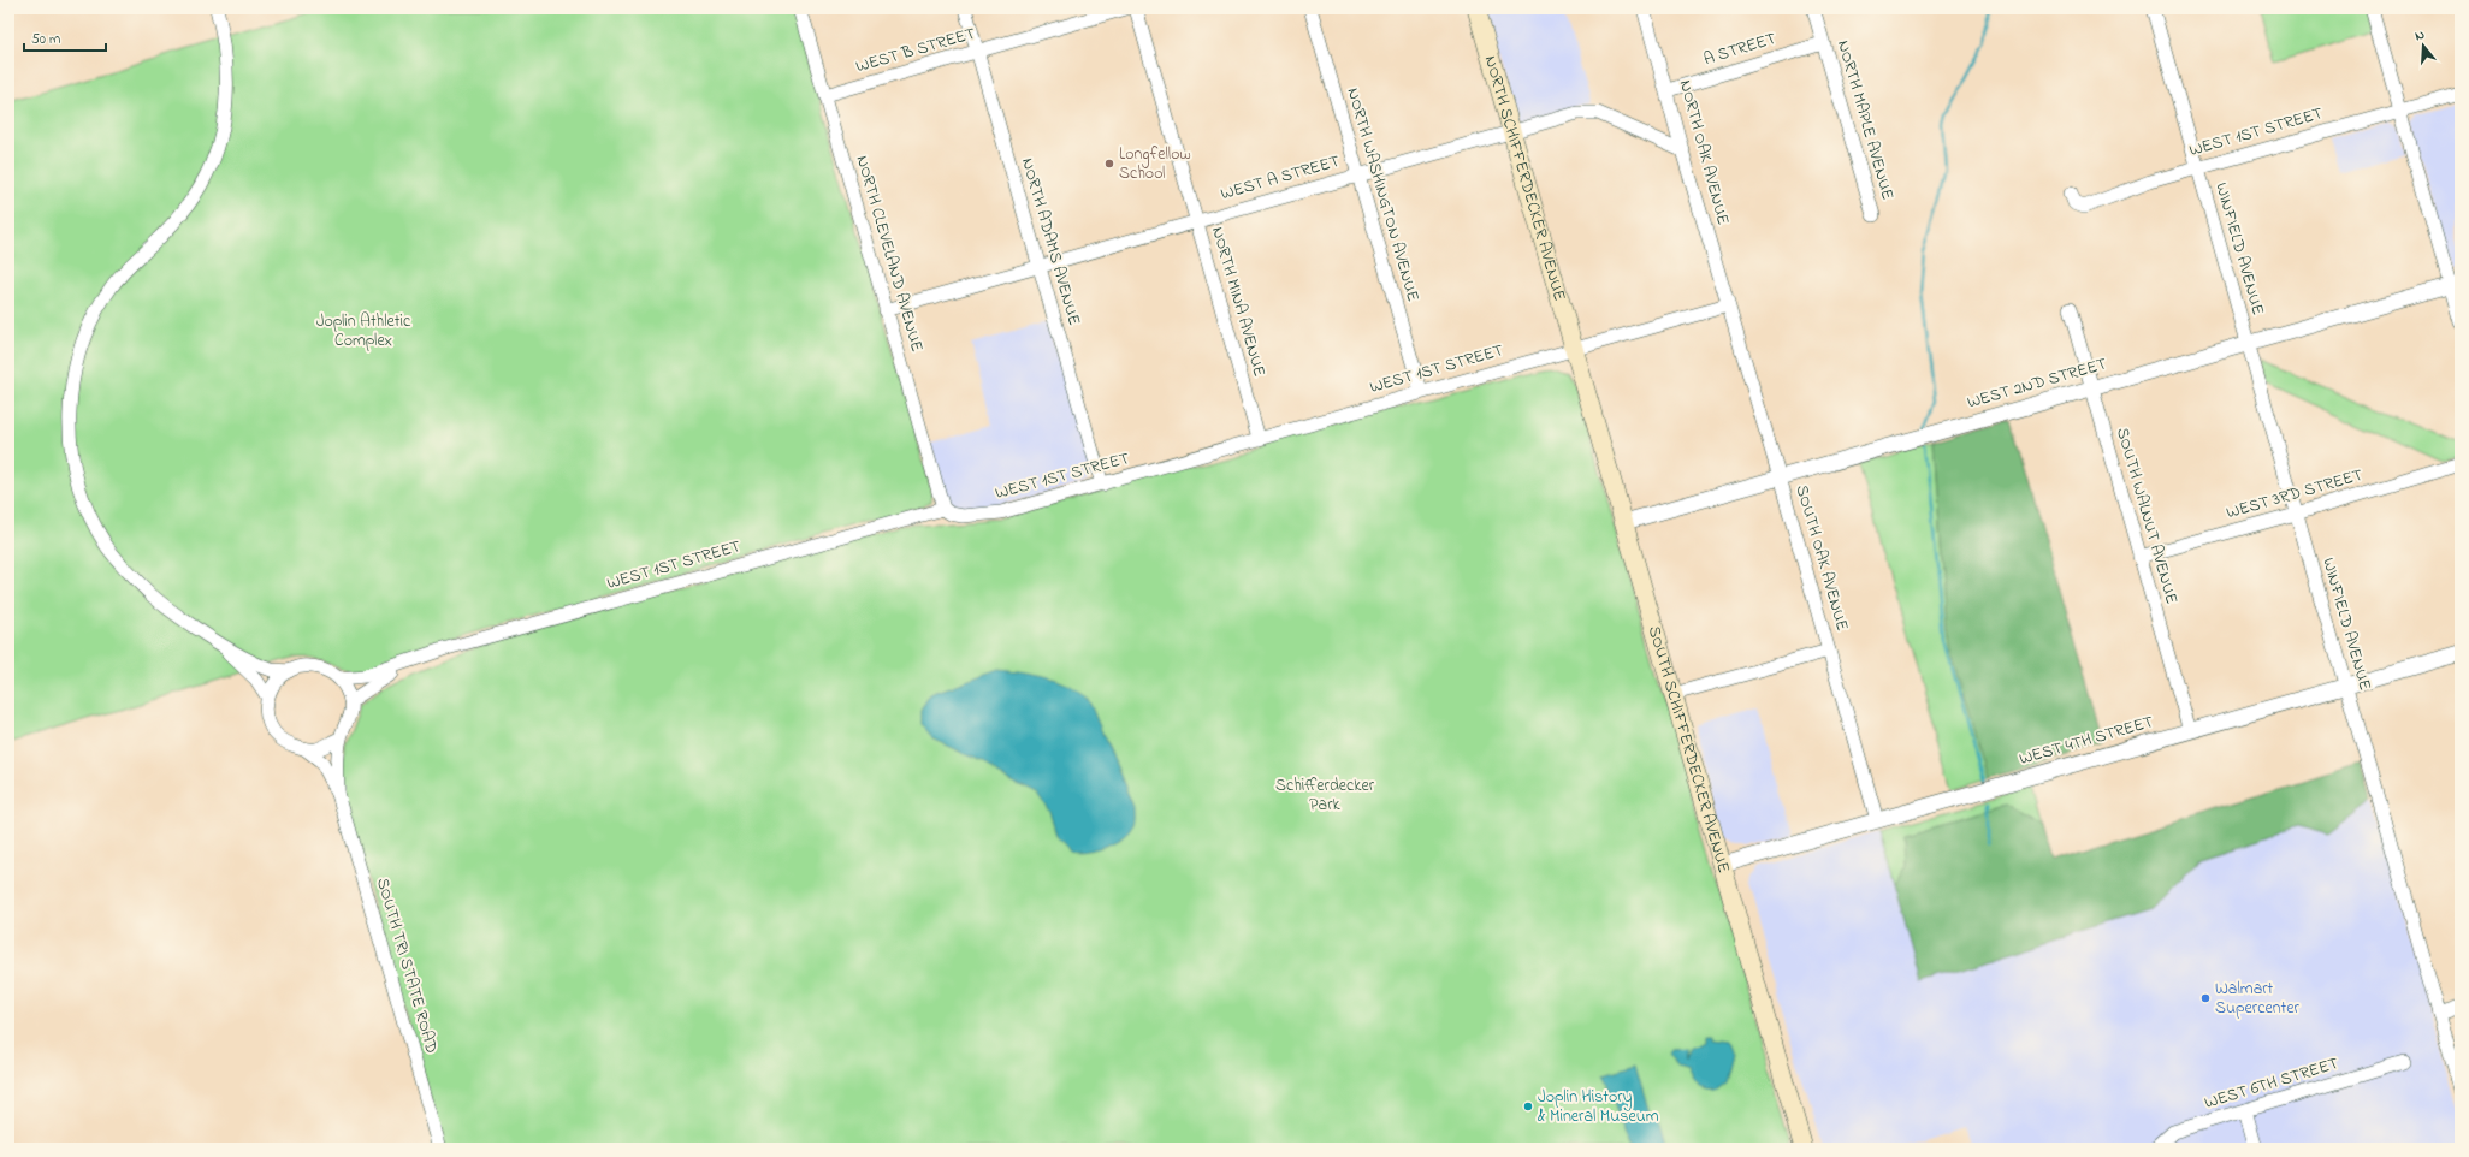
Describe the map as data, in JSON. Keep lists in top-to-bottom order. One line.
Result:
{"streets":{"main road":["NORTH SCHIFFERDECKER AVENUE","SOUTH SCHIFFERDECKER AVENUE"],"street":["A STREET","WEST B STREET","NORTH MAPLE AVENUE","WEST 1ST STREET","NORTH OAK AVENUE","WEST A STREET","NORTH WASHINGTON AVENUE","NORTH ADAMS AVENUE","WINFIELD AVENUE","NORTH CLEVELAND AVENUE","NORTH MINA AVENUE","WEST 2ND STREET","WEST 3RD STREET","SOUTH WALNUT AVENUE","SOUTH OAK AVENUE","WEST 4TH STREET","SOUTH TRI STATE ROAD","WEST 6TH STREET"]},"crossings":[["A STREET","NORTH MAPLE AVENUE"],["A STREET","NORTH OAK AVENUE"],["WEST B STREET","NORTH ADAMS AVENUE"],["WEST B STREET","NORTH CLEVELAND AVENUE"],["WEST 1ST STREET","NORTH OAK AVENUE"],["WEST 1ST STREET","NORTH SCHIFFERDECKER AVENUE"],["WEST 1ST STREET","NORTH WASHINGTON AVENUE"],["WEST 1ST STREET","NORTH ADAMS AVENUE"],["WEST 1ST STREET","WINFIELD AVENUE"],["WEST 1ST STREET","NORTH CLEVELAND AVENUE"],["WEST 1ST STREET","NORTH MINA AVENUE"],["WEST 1ST STREET","SOUTH OAK AVENUE"],["WEST 1ST STREET","SOUTH SCHIFFERDECKER AVENUE"],["WEST 1ST STREET","SOUTH TRI STATE ROAD"],["NORTH OAK AVENUE","WEST A STREET"],["NORTH OAK AVENUE","SOUTH OAK AVENUE"],["WEST A STREET","NORTH SCHIFFERDECKER AVENUE"],["WEST A STREET","NORTH WASHINGTON AVENUE"],["WEST A STREET","NORTH ADAMS AVENUE"],["WEST A STREET","NORTH CLEVELAND AVENUE"],["WEST A STREET","NORTH MINA AVENUE"],["NORTH SCHIFFERDECKER AVENUE","SOUTH SCHIFFERDECKER AVENUE"],["WINFIELD AVENUE","WEST 2ND STREET"],["WINFIELD AVENUE","WEST 3RD STREET"],["WINFIELD AVENUE","WEST 4TH STREET"],["WEST 2ND STREET","SOUTH WALNUT AVENUE"],["WEST 2ND STREET","SOUTH OAK AVENUE"],["WEST 2ND STREET","SOUTH SCHIFFERDECKER AVENUE"],["WEST 3RD STREET","SOUTH WALNUT AVENUE"],["SOUTH WALNUT AVENUE","WEST 4TH STREET"],["SOUTH OAK AVENUE","WEST 4TH STREET"],["WEST 4TH STREET","SOUTH SCHIFFERDECKER AVENUE"]],"parks":["Joplin Athletic Complex","Schifferdecker Park"],"places":["Longfellow School","Walmart Supercenter","Joplin History & Mineral Museum"],"scale_bar":"50 m","north":"top"}
